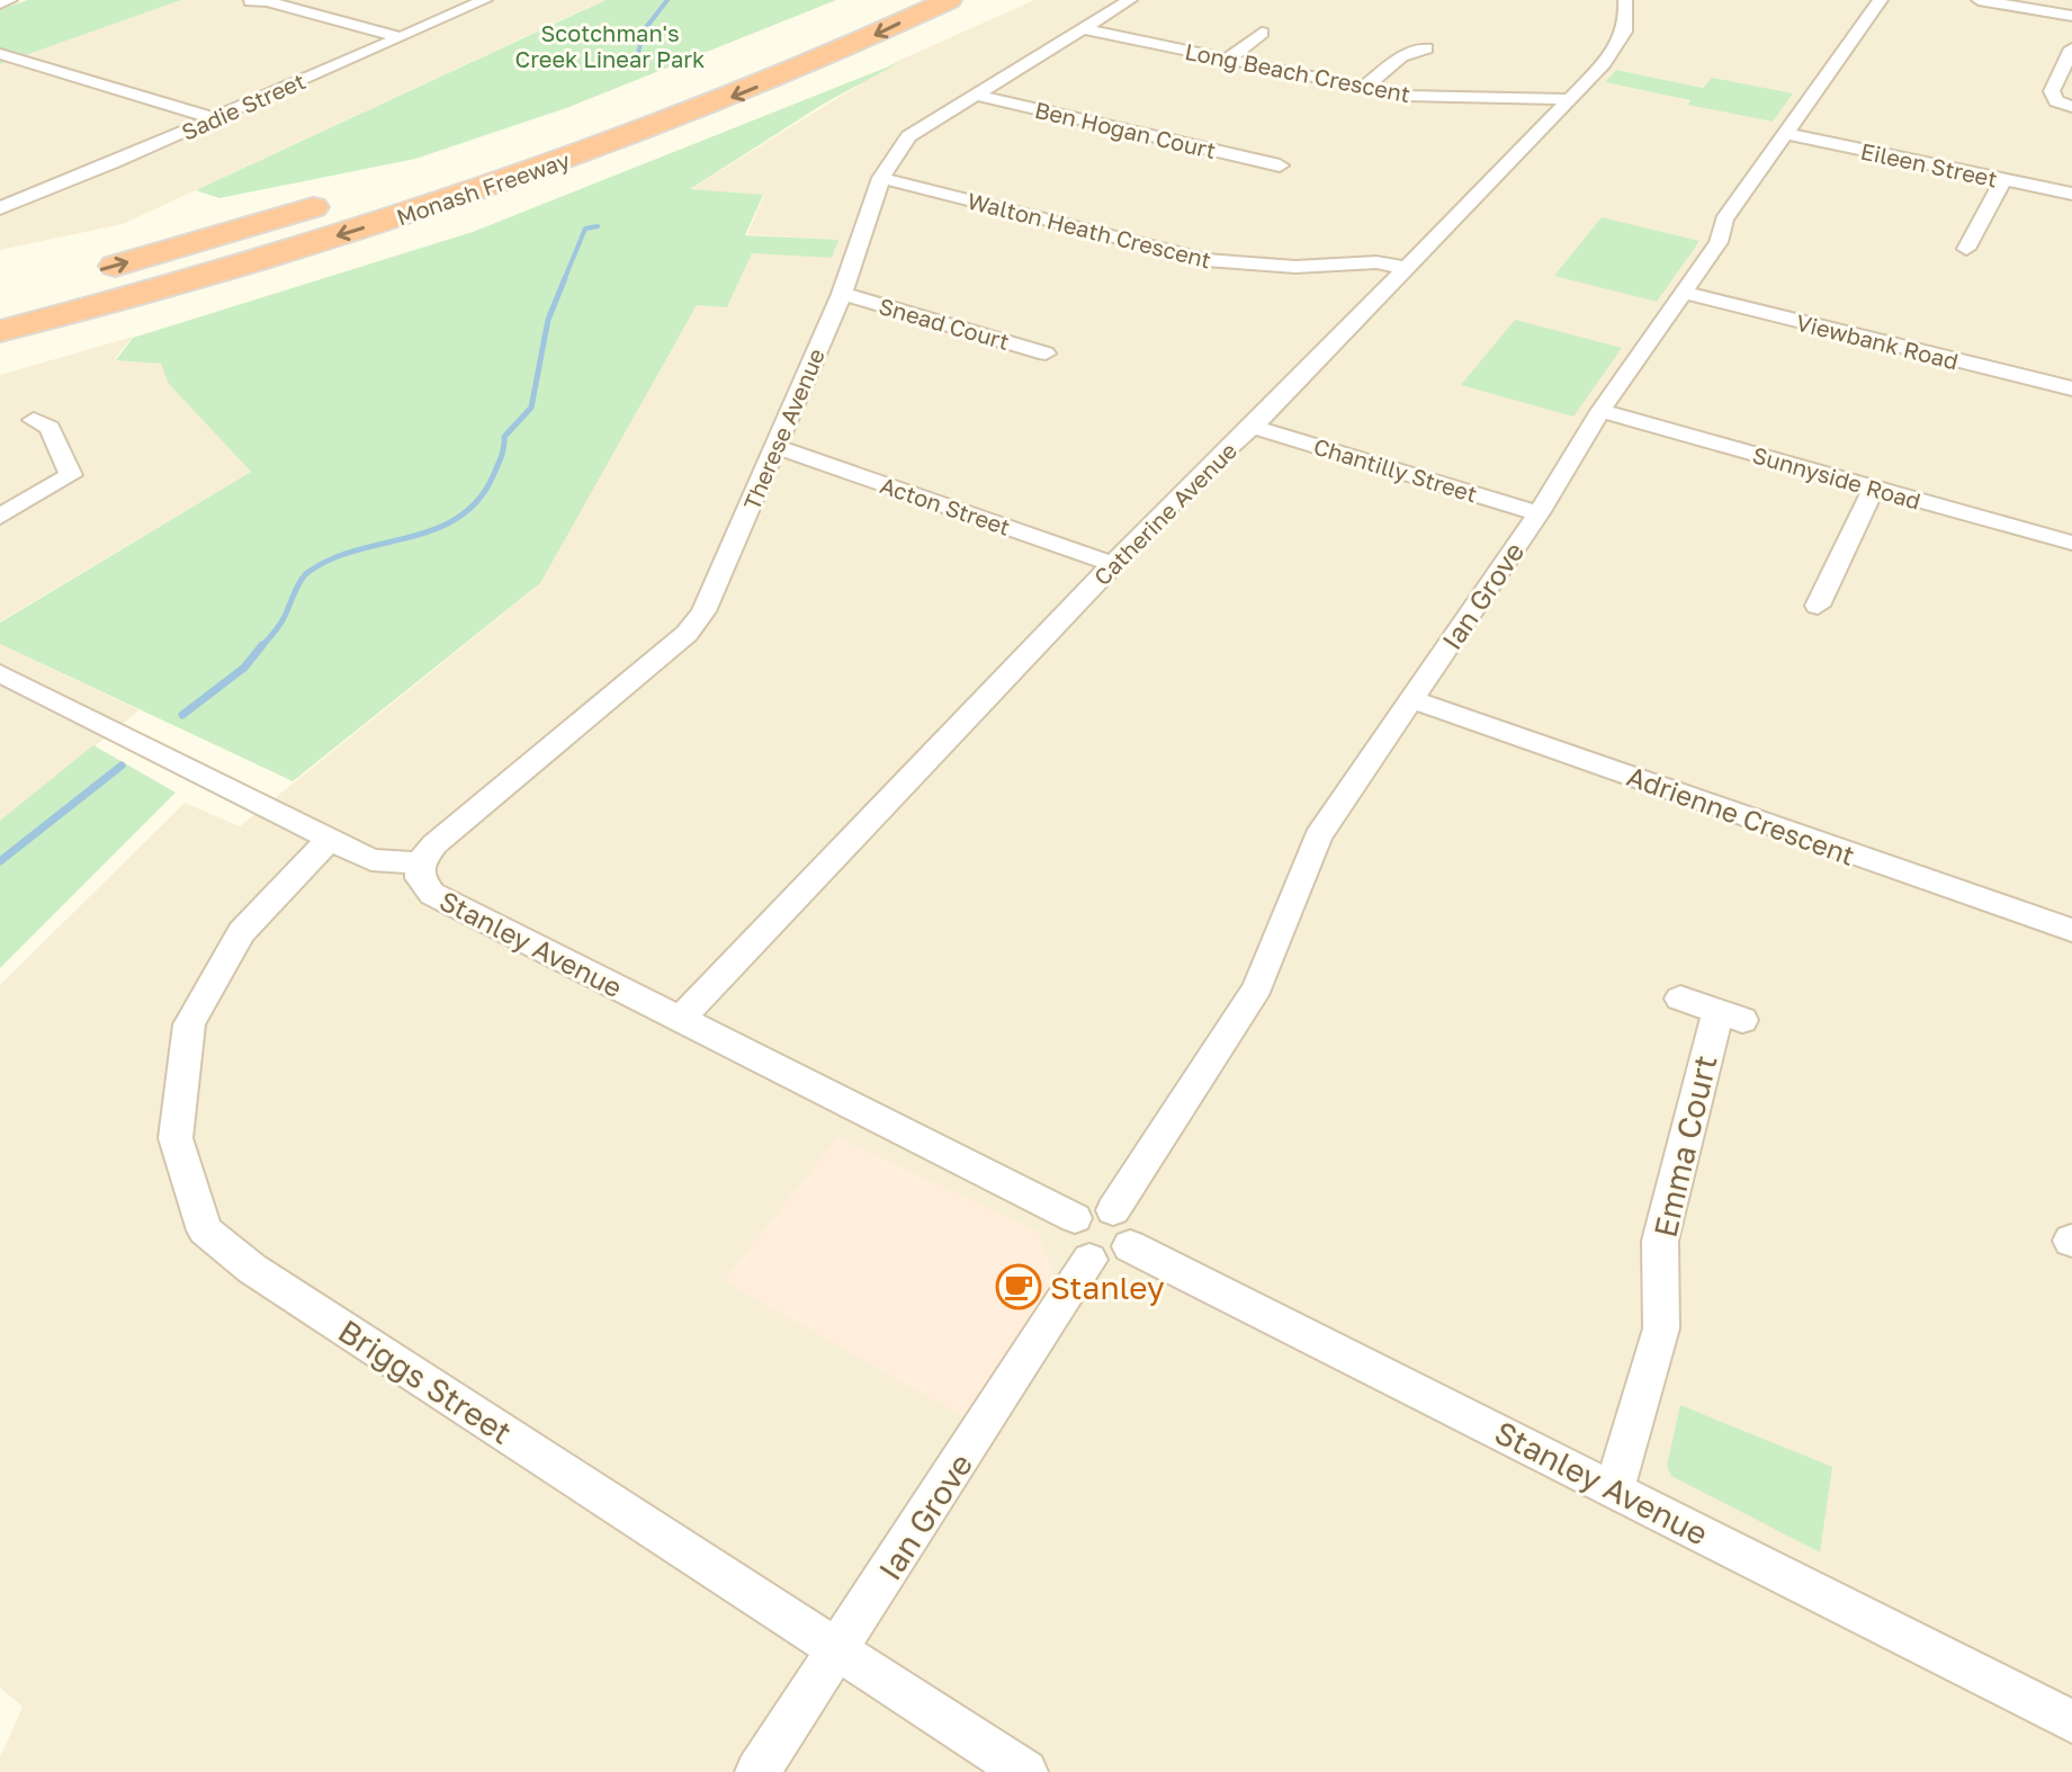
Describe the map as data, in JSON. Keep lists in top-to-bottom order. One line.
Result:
{"streets":{"highway":["Monash Freeway"],"street":["Long Beach Crescent","Sadie Street","Ben Hogan Court","Eileen Street","Walton Heath Crescent","Snead Court","Viewbank Road","Therese Avenue","Chantilly Street","Sunnyside Road","Acton Street","Catherine Avenue","Ian Grove","Adrienne Crescent","Stanley Avenue","Emma Court","Briggs Street"]},"crossings":[["Long Beach Crescent","Therese Avenue"],["Long Beach Crescent","Catherine Avenue"],["Ben Hogan Court","Therese Avenue"],["Eileen Street","Ian Grove"],["Walton Heath Crescent","Therese Avenue"],["Walton Heath Crescent","Catherine Avenue"],["Snead Court","Therese Avenue"],["Viewbank Road","Ian Grove"],["Therese Avenue","Acton Street"],["Therese Avenue","Stanley Avenue"],["Chantilly Street","Catherine Avenue"],["Chantilly Street","Ian Grove"],["Sunnyside Road","Ian Grove"],["Acton Street","Catherine Avenue"],["Catherine Avenue","Stanley Avenue"],["Ian Grove","Adrienne Crescent"],["Ian Grove","Stanley Avenue"],["Ian Grove","Briggs Street"],["Stanley Avenue","Emma Court"],["Stanley Avenue","Briggs Street"]],"parks":["Scotchman's Creek Linear Park"],"places":{"cafe":["Stanley"]}}
